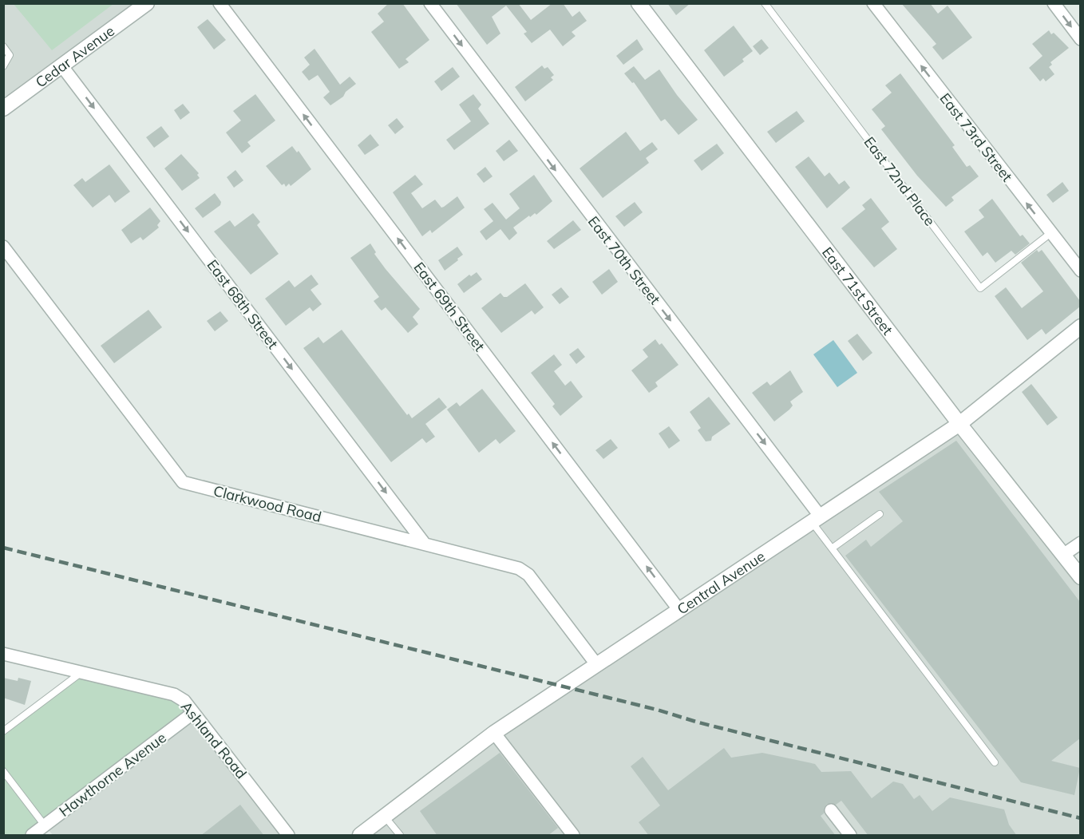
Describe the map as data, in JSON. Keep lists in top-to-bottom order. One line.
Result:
{"streets":{"street":["Cedar Avenue","East 73rd Street","East 70th Street","East 71st Street","East 68th Street","East 69th Street","Clarkwood Road","Central Avenue","Ashland Road","Hawthorne Avenue"],"lane":["East 72nd Place"]},"crossings":[["Cedar Avenue","East 68th Street"],["East 73rd Street","East 72nd Place"],["East 70th Street","Central Avenue"],["East 71st Street","Central Avenue"],["East 68th Street","Clarkwood Road"],["East 69th Street","Central Avenue"],["Clarkwood Road","Central Avenue"],["Ashland Road","Hawthorne Avenue"]],"one_way":["East 73rd Street","East 70th Street","East 68th Street","East 69th Street"]}
